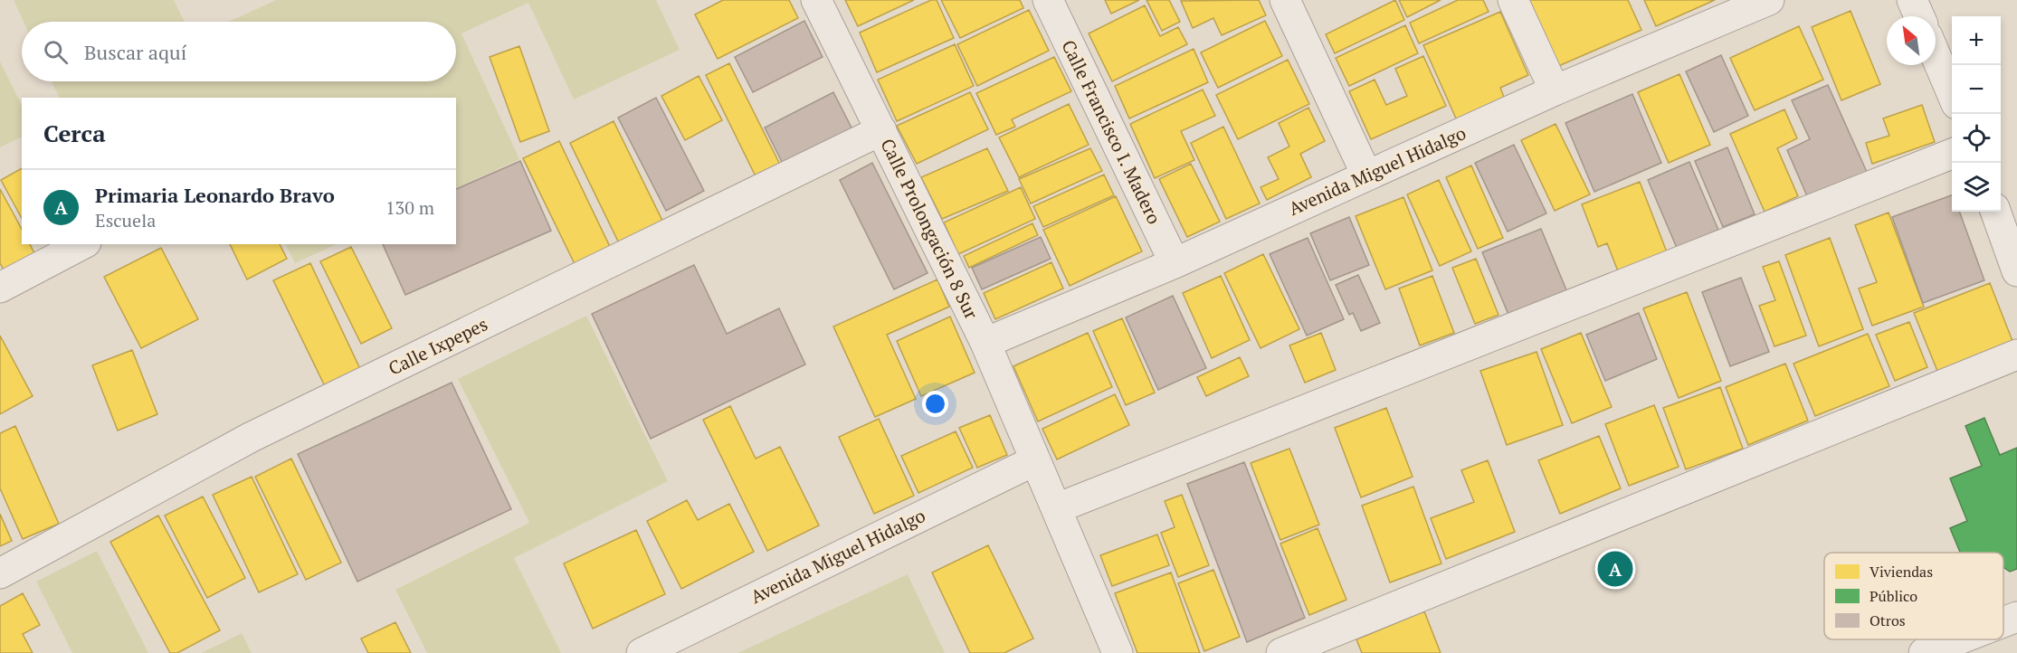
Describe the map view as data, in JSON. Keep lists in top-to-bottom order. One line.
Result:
{"streets":{"street":["Calle Francisco I. Madero","Avenida Miguel Hidalgo","Calle Prolongación 8 Sur","Calle Ixpepes"]},"crossings":[["Calle Francisco I. Madero","Avenida Miguel Hidalgo"],["Avenida Miguel Hidalgo","Calle Prolongación 8 Sur"],["Calle Prolongación 8 Sur","Calle Ixpepes"]],"legend":["Viviendas","Público","Otros"],"north":"top left","page":{"map_buttons":["+","−"],"search":"Buscar aquí","heading":"Cerca","list":[{"mark":"A","name":"Primaria Leonardo Bravo","note":"Escuela","value":"130 m"}],"pins":"A"}}
